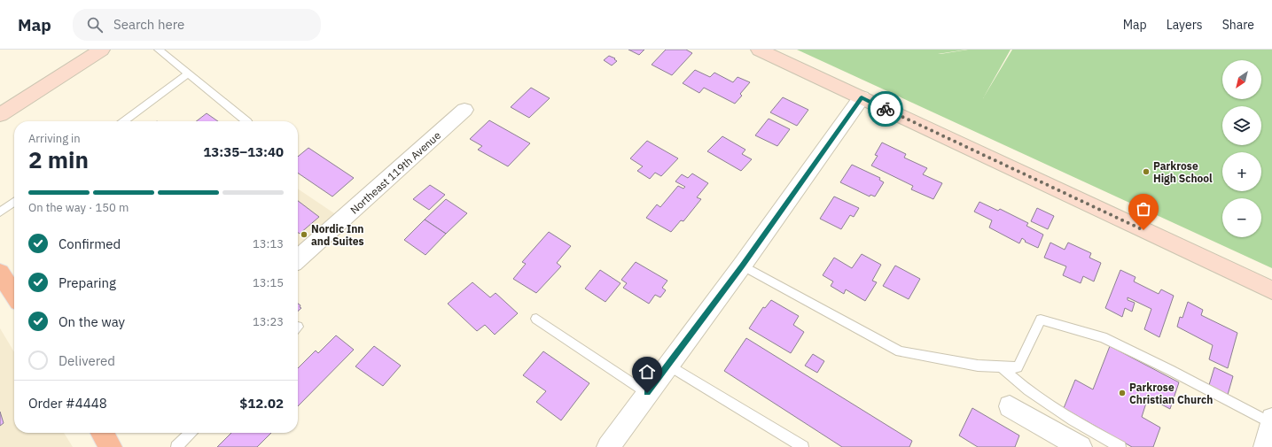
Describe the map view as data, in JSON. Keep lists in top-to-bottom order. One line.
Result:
{"streets":{"street":["Northeast 119th Avenue"]},"places":["Parkrose High School","Nordic Inn and Suites","Parkrose Christian Church"],"north":"bottom left","page":{"header":"Map","search":"Search here","nav":["Map","Layers","Share"],"map_buttons":["+","−"],"heading":["2 min","Arriving in","13:35–13:40"],"panel":["Order #4448","$12.02"],"bar":"On the way · 150 m","list":[["Confirmed","13:13"],["Preparing","13:15"],["On the way","13:23"],"Delivered"]}}
